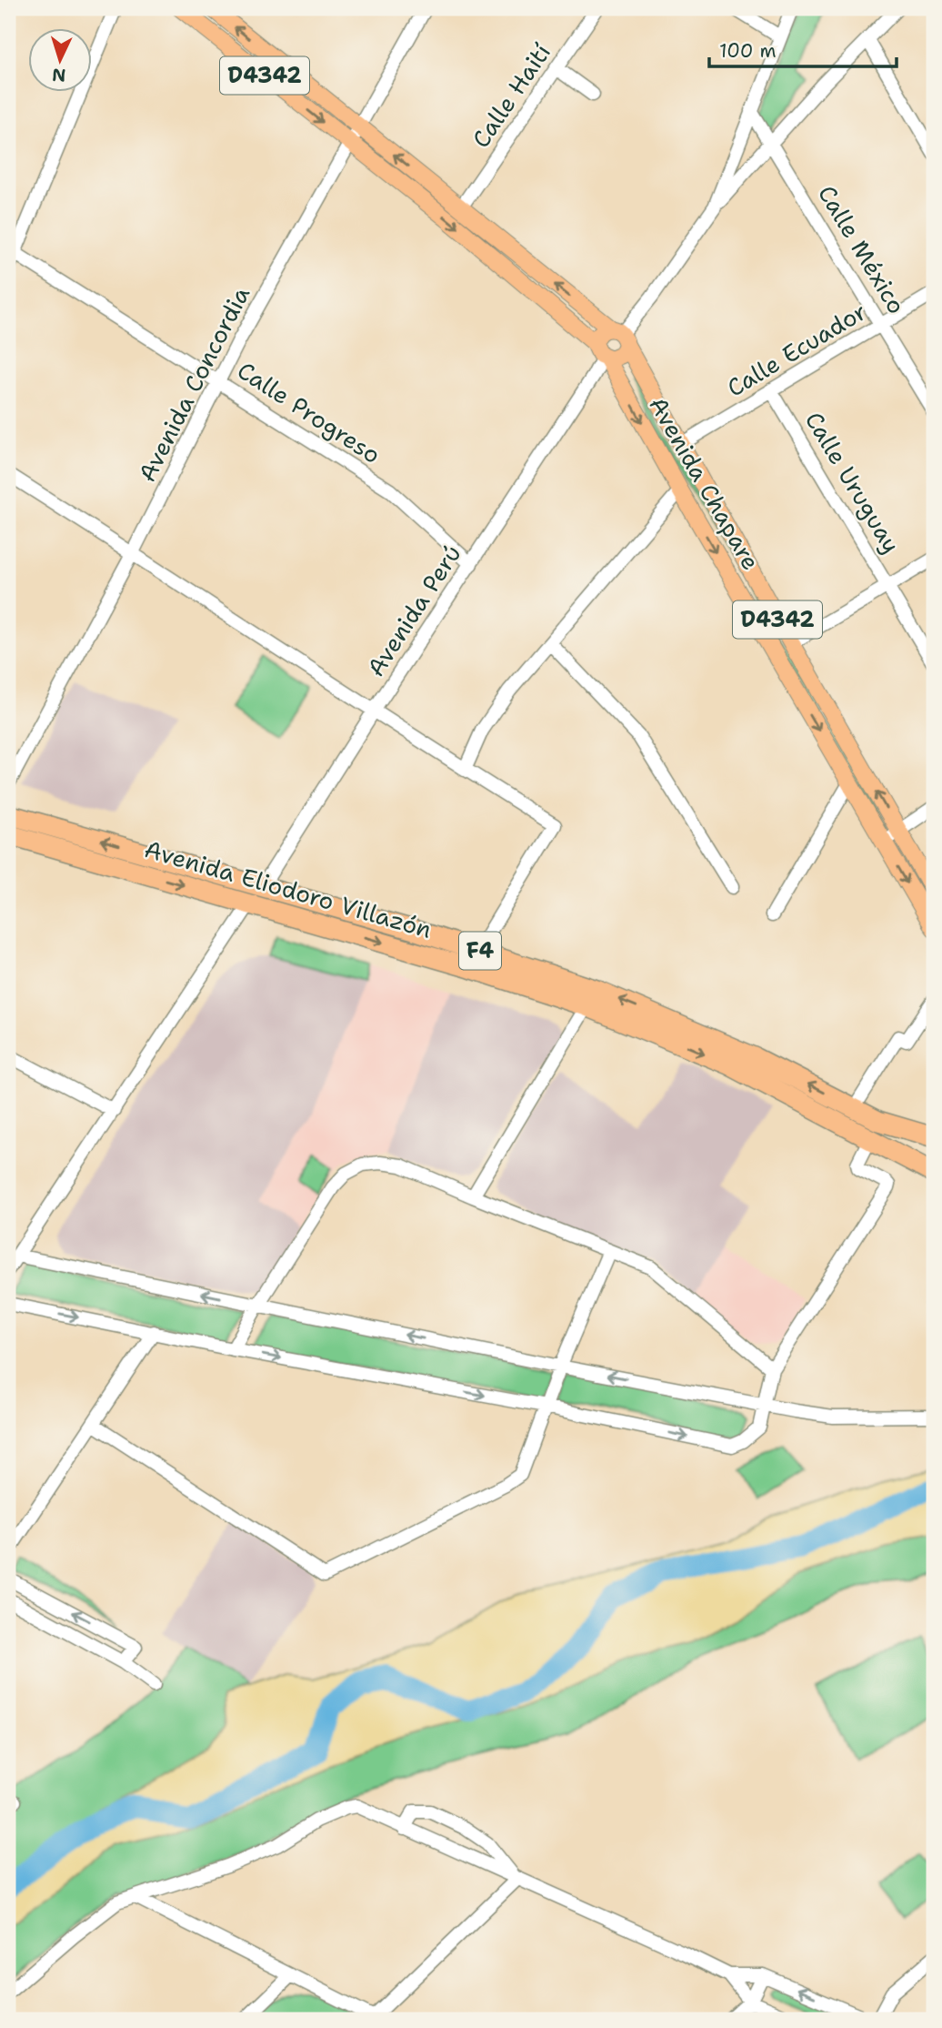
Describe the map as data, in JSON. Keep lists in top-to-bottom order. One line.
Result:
{"streets":{"highway":["Avenida Eliodoro Villazón","F4"],"main road":["D4342","Avenida Chapare"],"street":["Calle Haití","Calle México","Calle Ecuador","Avenida Concordia","Calle Progreso","Calle Uruguay","Avenida Perú"]},"crossings":[["Calle Haití","Avenida Chapare"],["Calle México","Calle Ecuador"],["Calle Ecuador","Calle Uruguay"],["Calle Ecuador","Avenida Chapare"],["Avenida Concordia","Calle Progreso"],["Avenida Concordia","Avenida Chapare"],["Calle Progreso","Avenida Perú"],["Avenida Chapare","Avenida Perú"],["Avenida Perú","Avenida Eliodoro Villazón"]],"scale_bar":"100 m","north":"bottom"}
